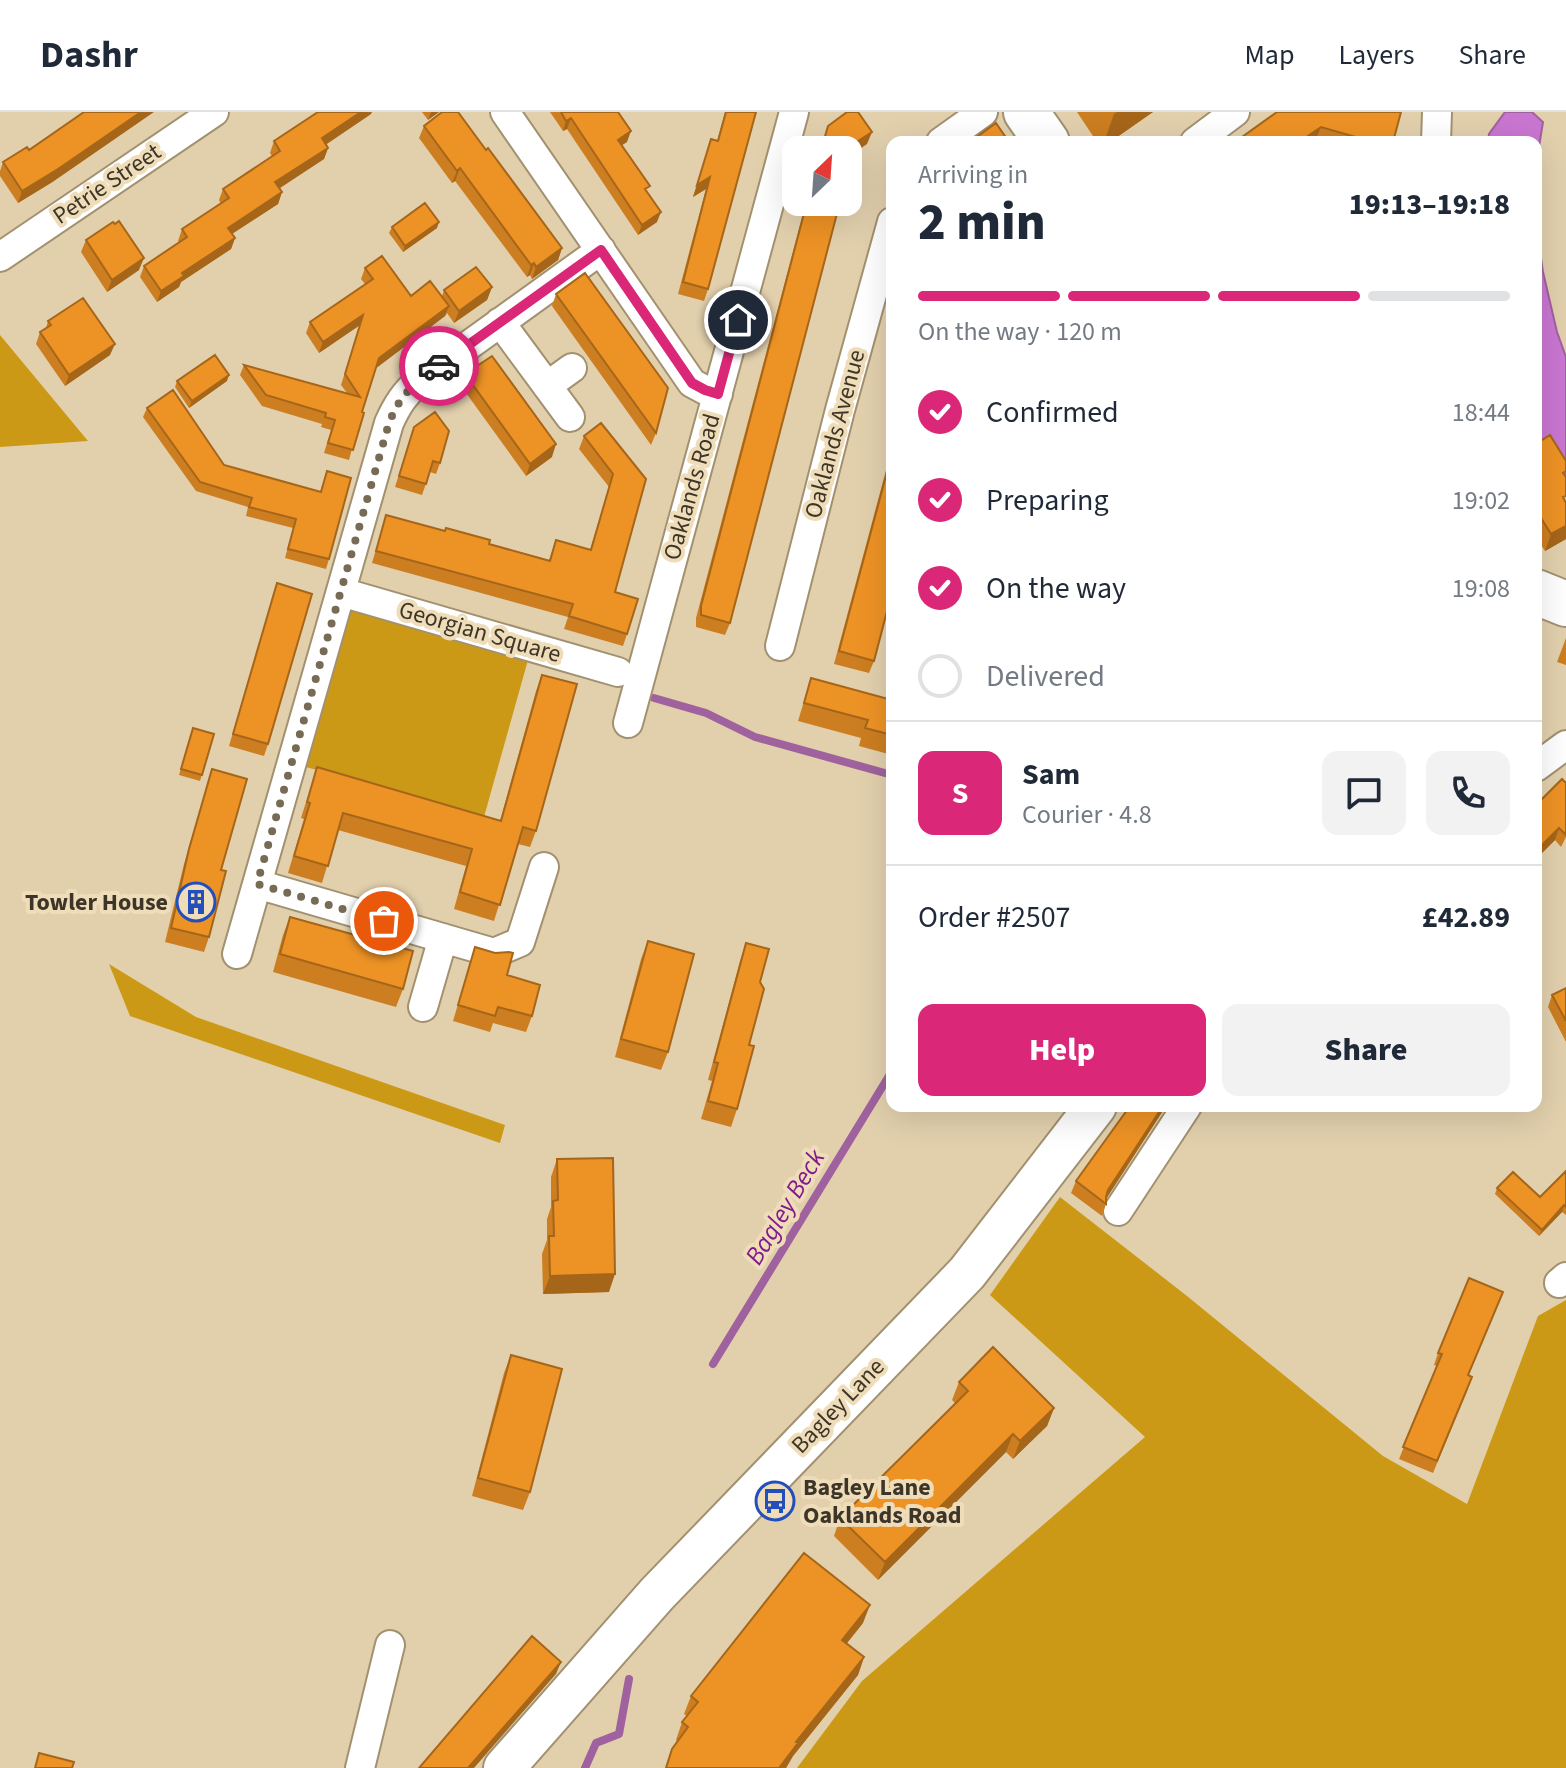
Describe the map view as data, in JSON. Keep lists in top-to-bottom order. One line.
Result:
{"streets":{"street":["Petrie Street","Oaklands Avenue","Oaklands Road","Georgian Square","Bagley Lane"]},"water":["Bagley Beck"],"places":{"building":["Towler House"],"bus stop":["Bagley Lane Oaklands Road"]},"north":"top right","page":{"header":"Dashr","nav":["Map","Layers","Share"],"heading":["2 min","Arriving in","19:13–19:18"],"panel":["Sam","Courier · 4.8","Order #2507","£42.89"],"bar":"On the way · 120 m","list":[["Confirmed","18:44"],["Preparing","19:02"],["On the way","19:08"],"Delivered"],"round":"S","buttons":["Help","Share"]}}
